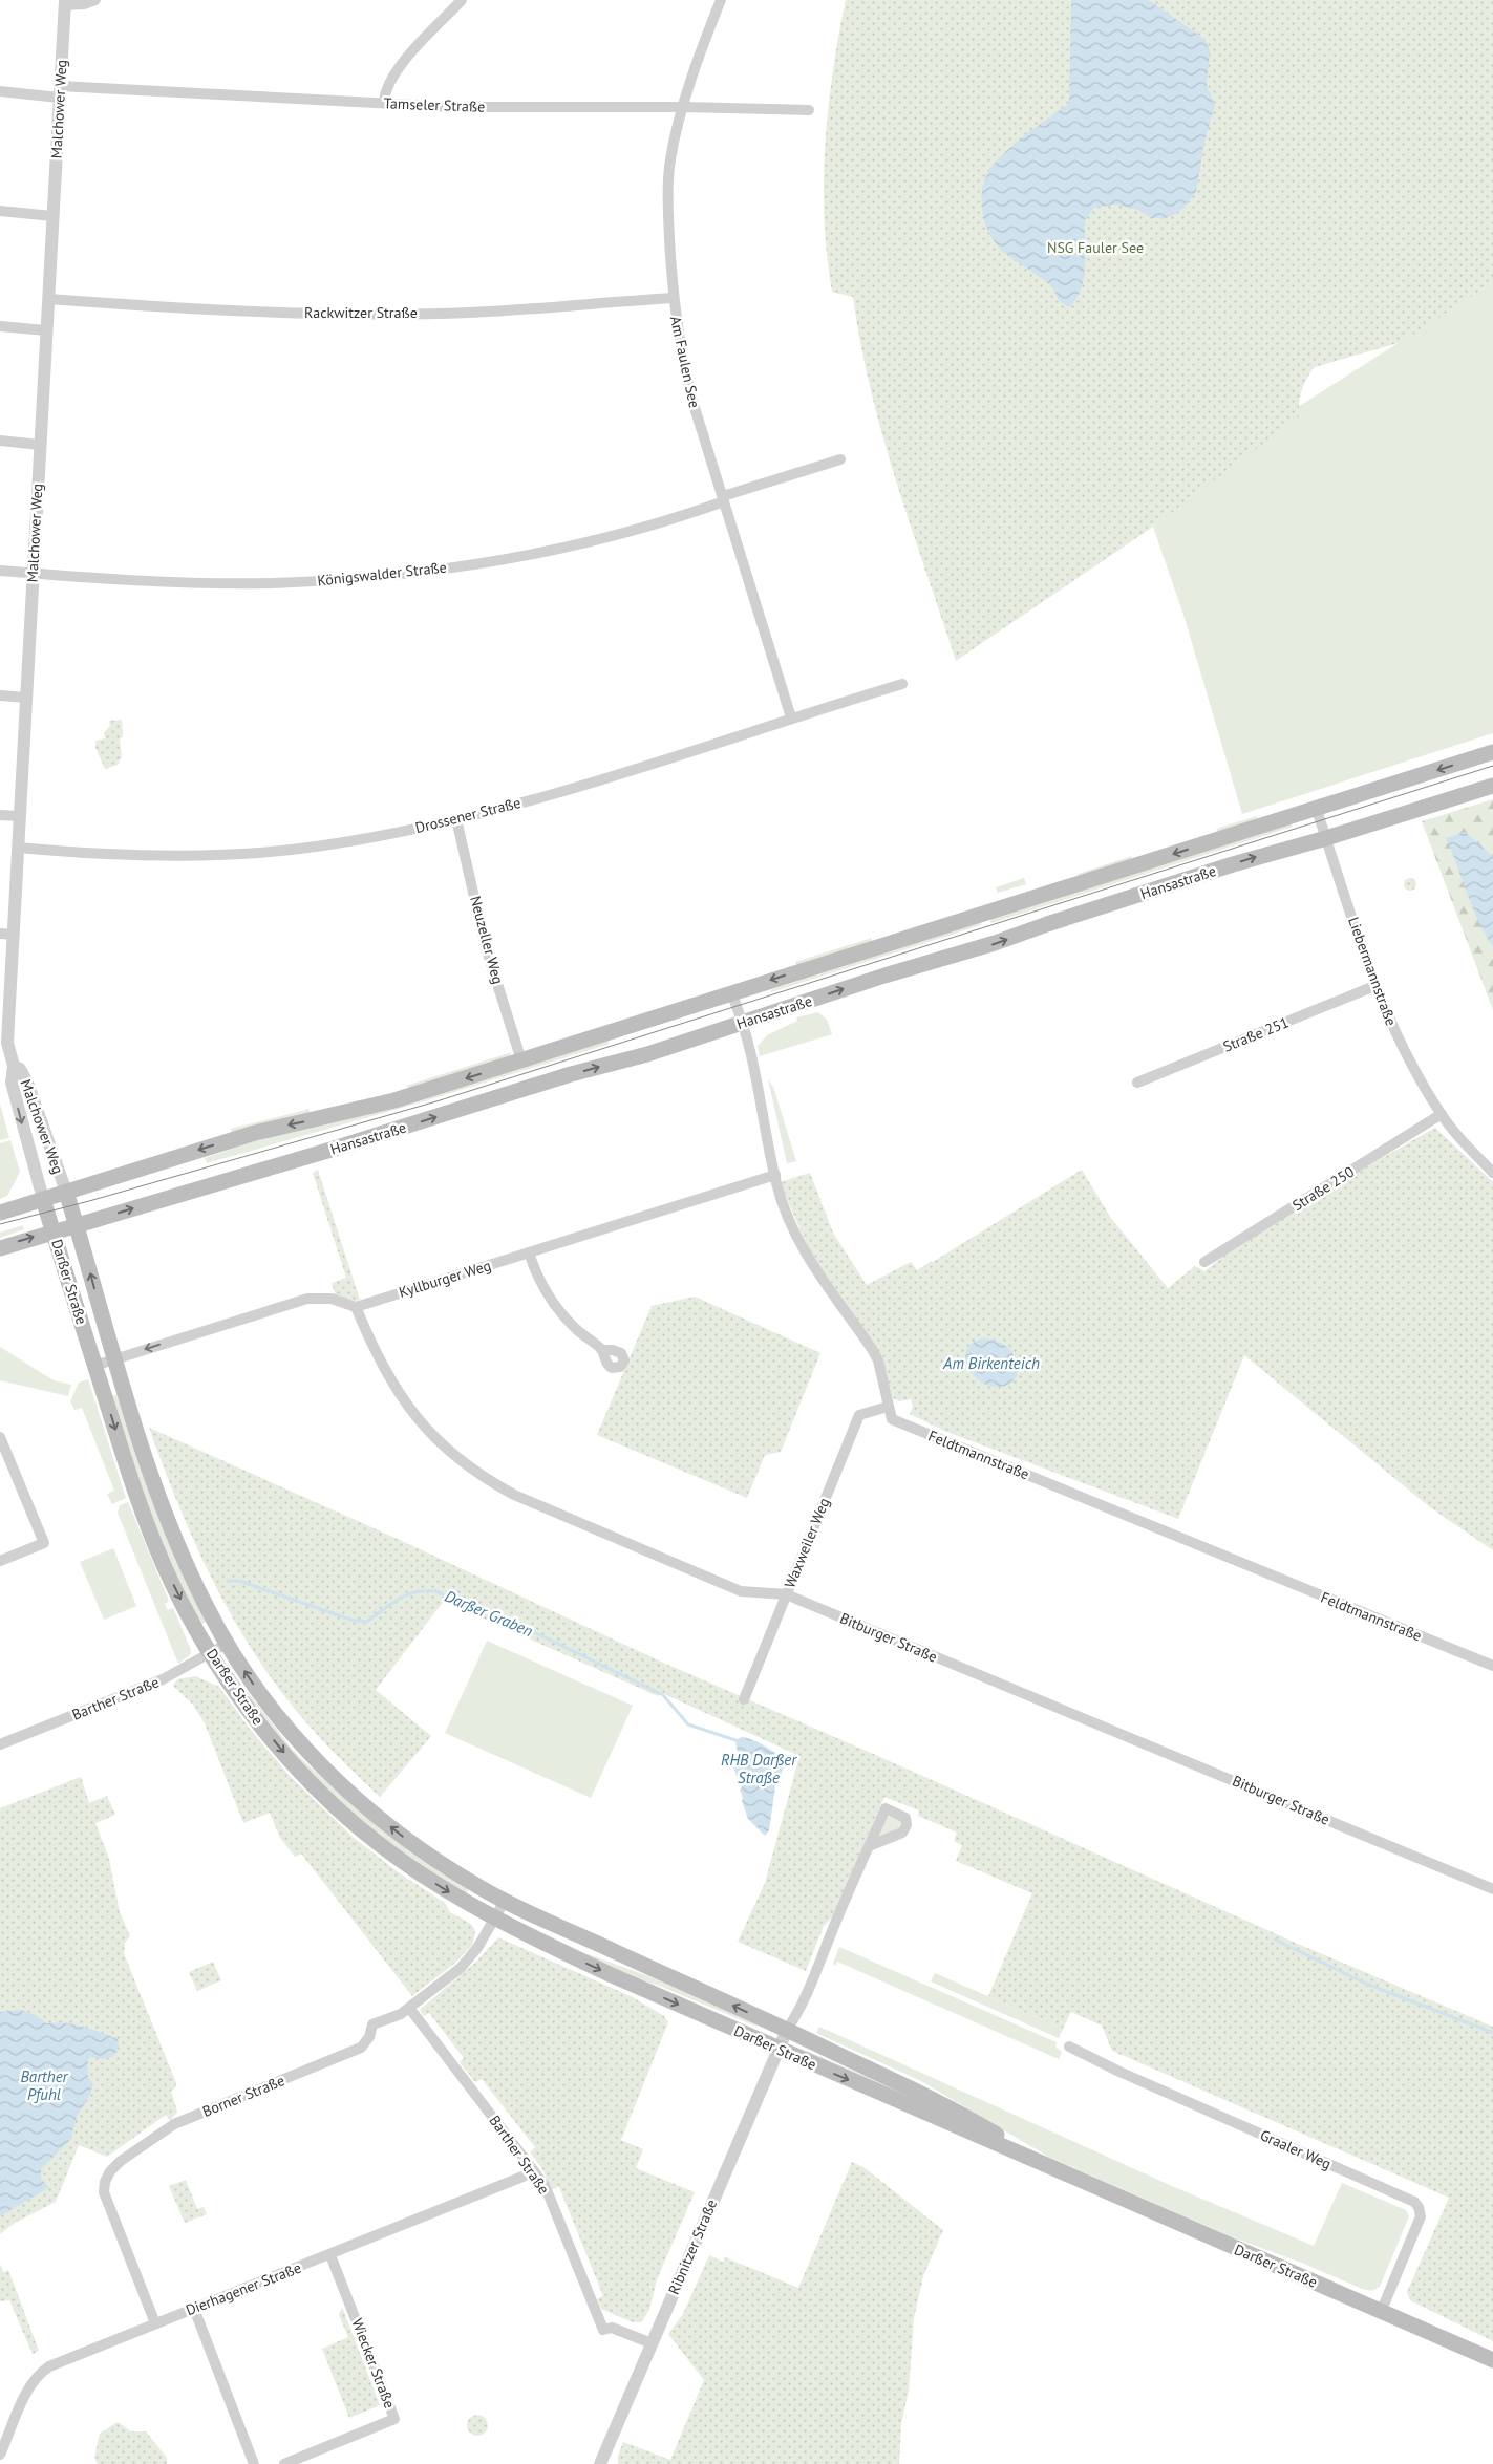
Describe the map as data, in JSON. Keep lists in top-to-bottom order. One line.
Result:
{"streets":{"main road":["Hansastraße","Darßer Straße"],"street":["Tamseler Straße","Malchower Weg","Rackwitzer Straße","Am Faulen See","Königswalder Straße","Drossener Straße","Neuzeller Weg","Liebermannstraße","Straße 251","Straße 250","Kyllburger Weg","Feldtmannstraße","Waxweiler Weg","Bitburger Straße","Barther Straße","Borner Straße","Graaler Weg","Ribnitzer Straße","Dierhagener Straße","Wiecker Straße"]},"crossings":[["Tamseler Straße","Malchower Weg"],["Tamseler Straße","Am Faulen See"],["Malchower Weg","Rackwitzer Straße"],["Malchower Weg","Königswalder Straße"],["Malchower Weg","Drossener Straße"],["Malchower Weg","Hansastraße"],["Malchower Weg","Darßer Straße"],["Rackwitzer Straße","Am Faulen See"],["Am Faulen See","Königswalder Straße"],["Am Faulen See","Drossener Straße"],["Drossener Straße","Neuzeller Weg"],["Hansastraße","Neuzeller Weg"],["Hansastraße","Liebermannstraße"],["Hansastraße","Darßer Straße"],["Hansastraße","Feldtmannstraße"],["Liebermannstraße","Straße 251"],["Liebermannstraße","Straße 250"],["Kyllburger Weg","Feldtmannstraße"],["Kyllburger Weg","Bitburger Straße"],["Darßer Straße","Barther Straße"],["Darßer Straße","Borner Straße"],["Darßer Straße","Graaler Weg"],["Darßer Straße","Ribnitzer Straße"],["Feldtmannstraße","Waxweiler Weg"],["Waxweiler Weg","Bitburger Straße"],["Barther Straße","Borner Straße"],["Barther Straße","Ribnitzer Straße"],["Barther Straße","Dierhagener Straße"],["Borner Straße","Dierhagener Straße"],["Dierhagener Straße","Wiecker Straße"]],"water":["Am Birkenteich","Darßer Graben","RHB Darßer Straße","Barther Pfuhl"],"parks":["NSG Fauler See"]}
